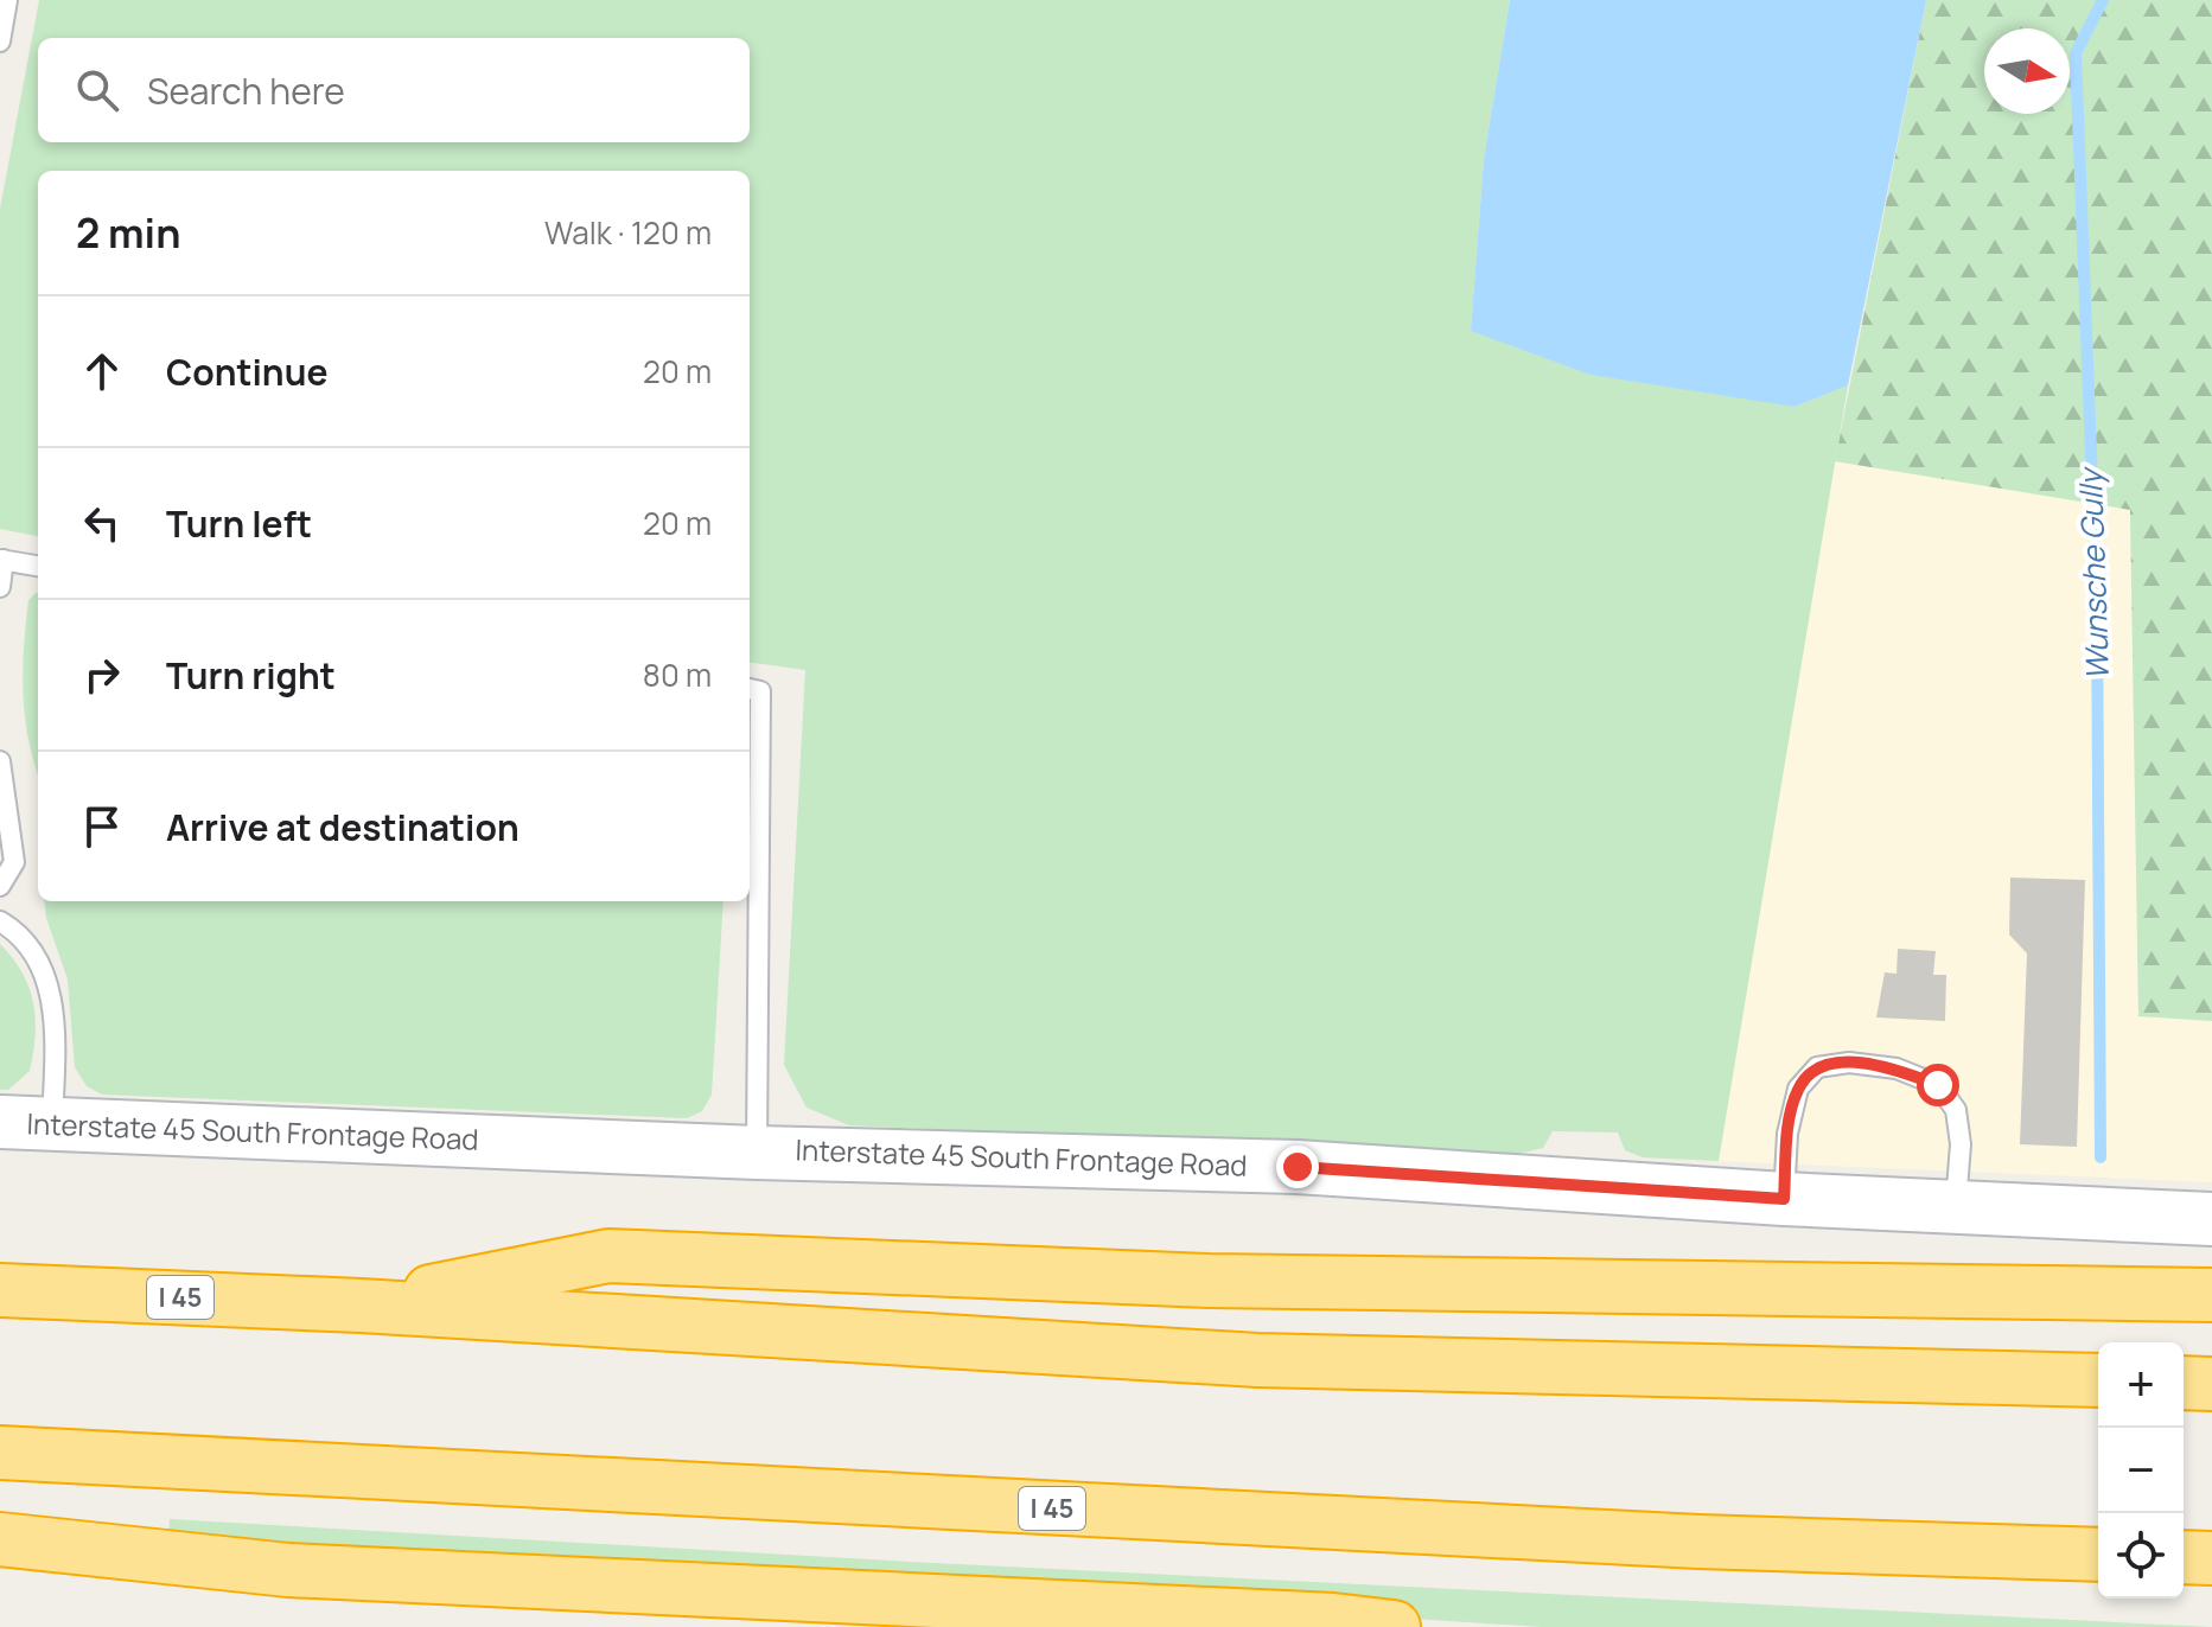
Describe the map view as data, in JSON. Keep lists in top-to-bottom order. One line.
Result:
{"streets":{"highway":["I 45"],"main road":["Interstate 45 South Frontage Road"]},"water":["Wunsche Gully"],"north":"right","page":{"search":"Search here","heading":["2 min","Walk · 120 m"],"list":[["Continue","20 m"],["Turn left","20 m"],["Turn right","80 m"],"Arrive at destination"],"map_buttons":["+","−"]}}
